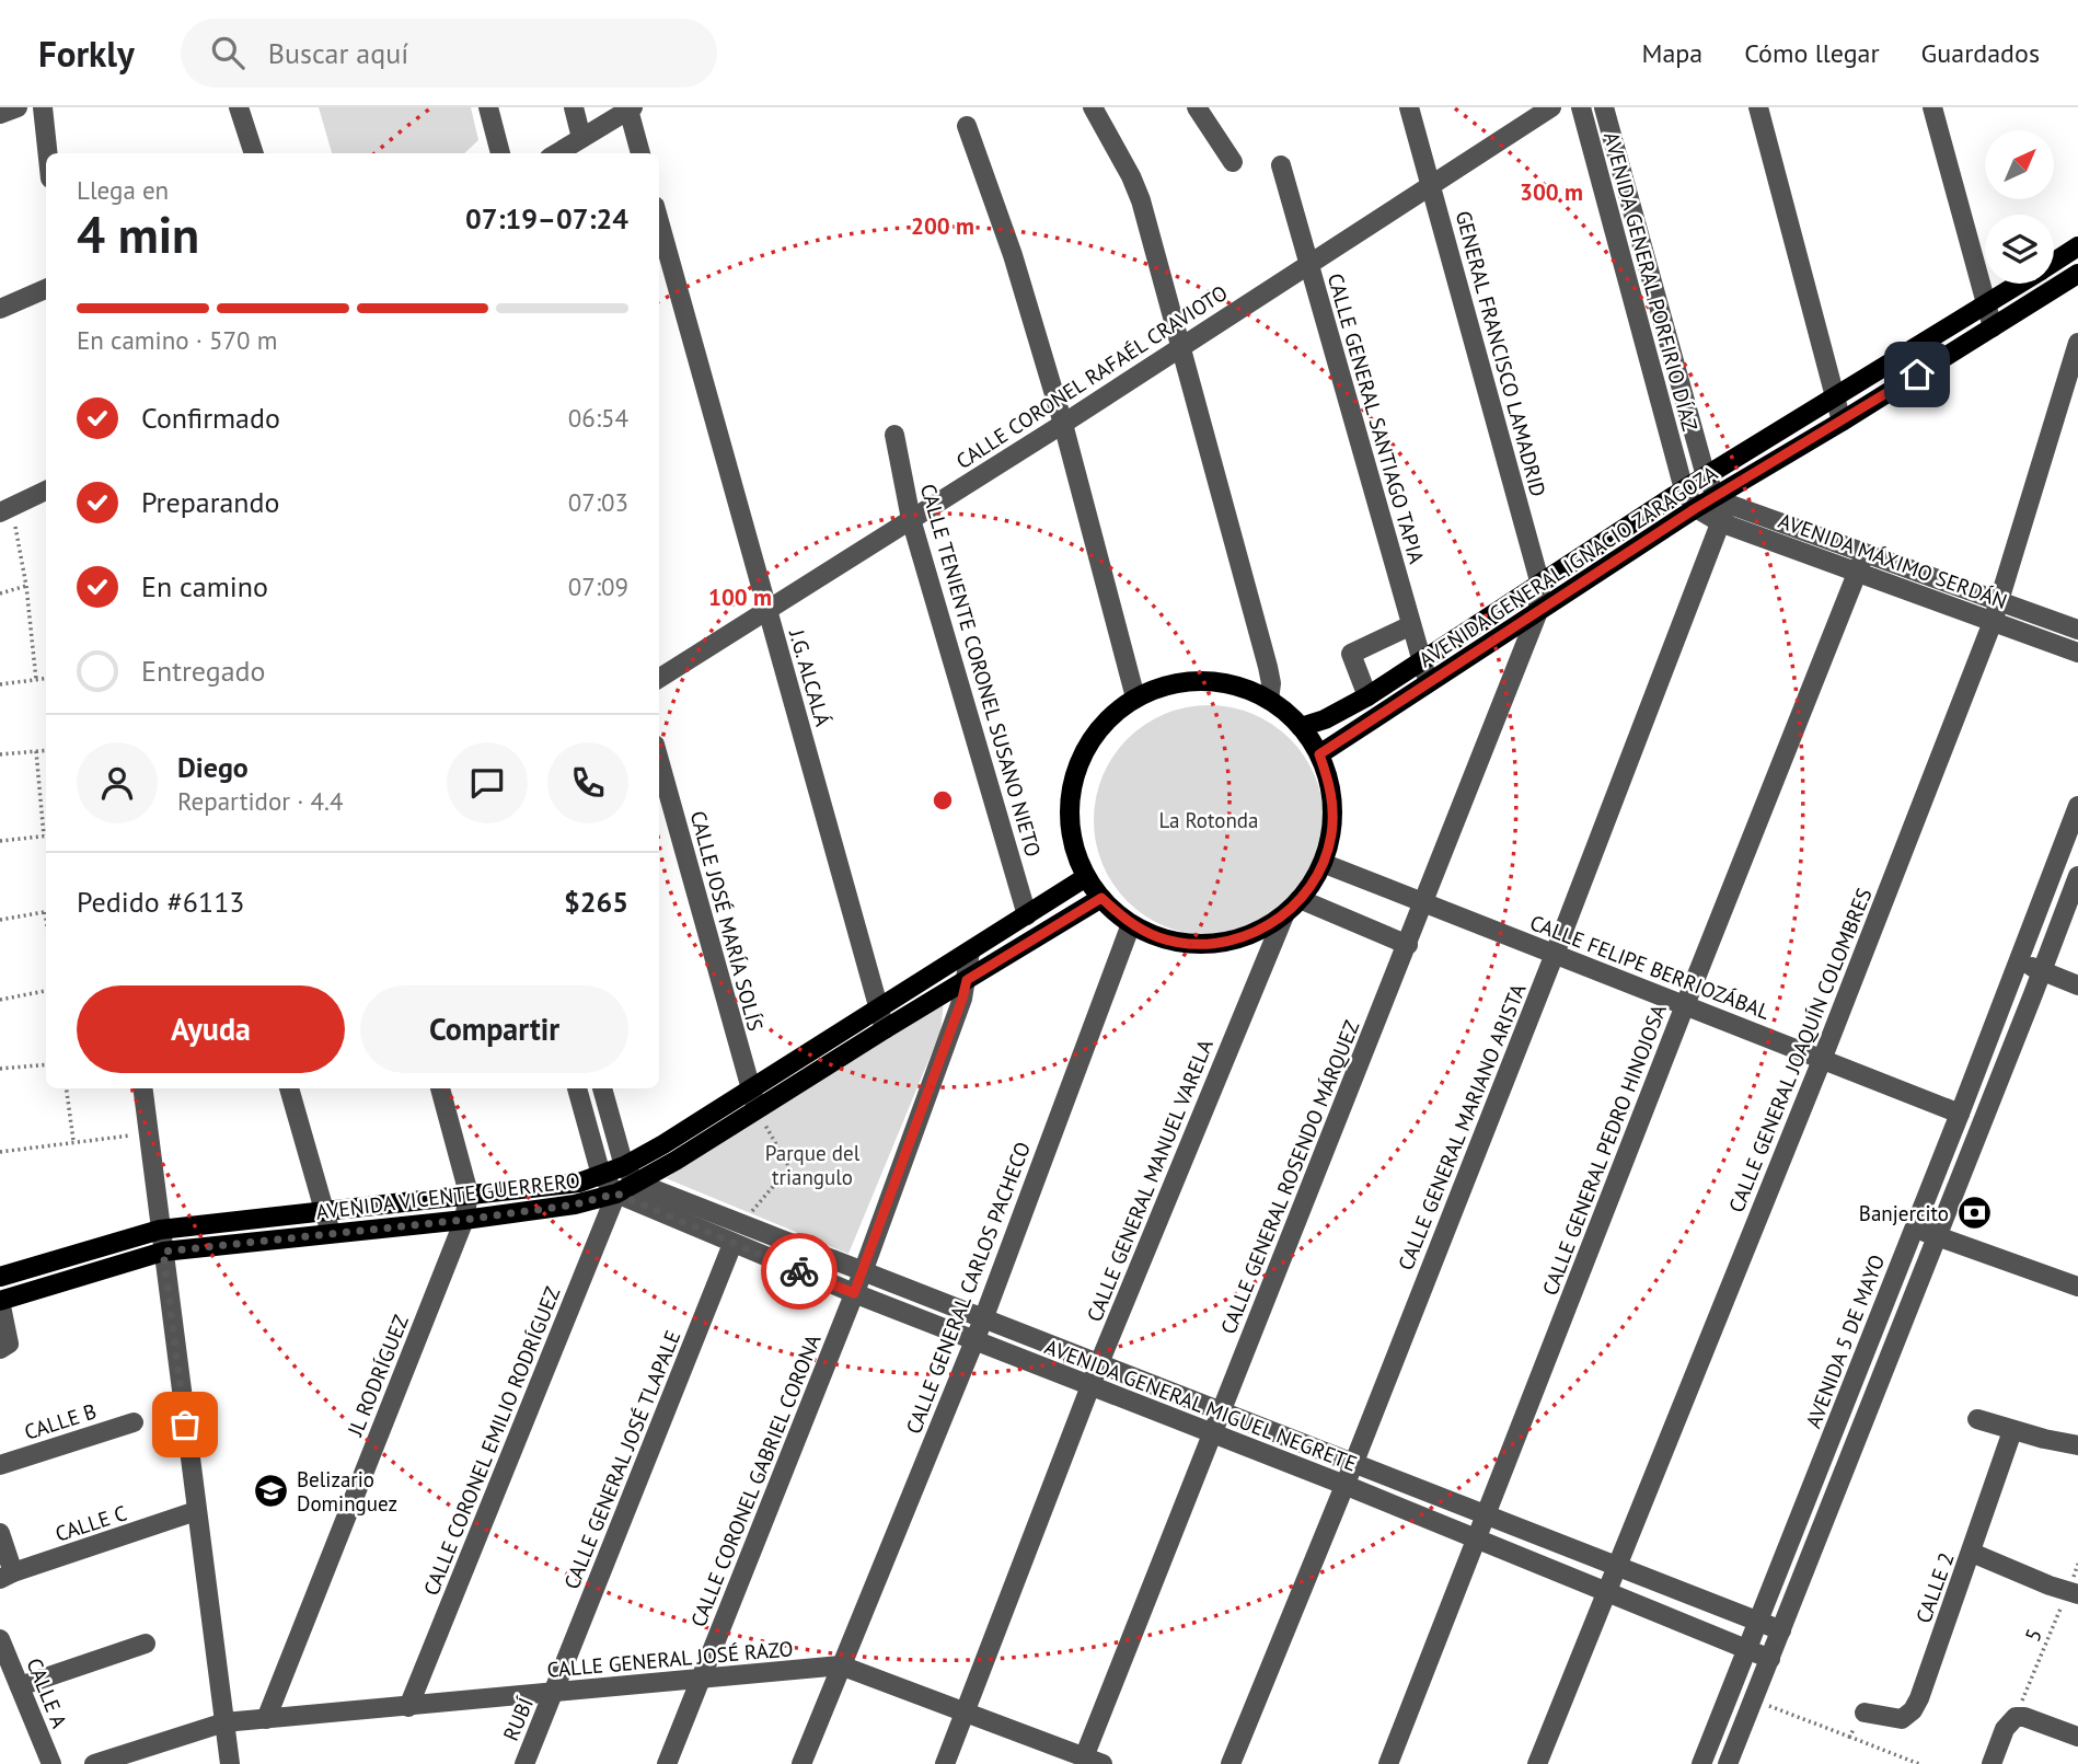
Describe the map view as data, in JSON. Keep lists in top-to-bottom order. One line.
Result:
{"streets":{"main road":["AVENIDA GENERAL IGNACIO ZARAGOZA","AVENIDA VICENTE GUERRERO"],"street":["AVENIDA GENERAL PORFIRIO DÍAZ","GENERAL FRANCISCO LAMADRID","CALLE CORONEL RAFAÉL CRAVIOTO","CALLE GENERAL SANTIAGO TAPIA","AVENIDA MÁXIMO SERDÁN","CALLE TENIENTE CORONEL SUSANO NIETO","J.G. ALCALÁ","CALLE JOSÉ MARÍA SOLÍS","CALLE FELIPE BERRIOZÁBAL","CALLE GENERAL JOAQUÍN COLOMBRES","CALLE GENERAL MARIANO ARISTA","CALLE GENERAL PEDRO HINOJOSA","CALLE GENERAL ROSENDO MÁRQUEZ","CALLE GENERAL MANUEL VARELA","CALLE GENERAL CARLOS PACHECO","AVENIDA 5 DE MAYO","JL RODRÍGUEZ","AVENIDA GENERAL MIGUEL NEGRETE","CALLE B","CALLE CORONEL EMILIO RODRÍGUEZ","CALLE GENERAL JOSÉ TLAPALE","CALLE CORONEL GABRIEL CORONA","CALLE C","CALLE 2","CALLE GENERAL JOSÉ RAZO","CALLE A","RUBÍ"],"path":["5"]},"crossings":[["AVENIDA GENERAL PORFIRIO DÍAZ","AVENIDA MÁXIMO SERDÁN"],["AVENIDA GENERAL PORFIRIO DÍAZ","AVENIDA GENERAL IGNACIO ZARAGOZA"],["AVENIDA GENERAL PORFIRIO DÍAZ","CALLE GENERAL MARIANO ARISTA"],["GENERAL FRANCISCO LAMADRID","CALLE CORONEL RAFAÉL CRAVIOTO"],["GENERAL FRANCISCO LAMADRID","AVENIDA GENERAL IGNACIO ZARAGOZA"],["GENERAL FRANCISCO LAMADRID","CALLE GENERAL ROSENDO MÁRQUEZ"],["CALLE CORONEL RAFAÉL CRAVIOTO","CALLE GENERAL SANTIAGO TAPIA"],["CALLE CORONEL RAFAÉL CRAVIOTO","CALLE TENIENTE CORONEL SUSANO NIETO"],["CALLE CORONEL RAFAÉL CRAVIOTO","J.G. ALCALÁ"],["CALLE GENERAL SANTIAGO TAPIA","AVENIDA GENERAL IGNACIO ZARAGOZA"],["AVENIDA MÁXIMO SERDÁN","AVENIDA GENERAL IGNACIO ZARAGOZA"],["AVENIDA MÁXIMO SERDÁN","CALLE GENERAL JOAQUÍN COLOMBRES"],["AVENIDA MÁXIMO SERDÁN","CALLE GENERAL MARIANO ARISTA"],["AVENIDA MÁXIMO SERDÁN","CALLE GENERAL PEDRO HINOJOSA"],["AVENIDA GENERAL IGNACIO ZARAGOZA","CALLE FELIPE BERRIOZÁBAL"],["AVENIDA GENERAL IGNACIO ZARAGOZA","CALLE GENERAL MARIANO ARISTA"],["AVENIDA GENERAL IGNACIO ZARAGOZA","CALLE GENERAL ROSENDO MÁRQUEZ"],["AVENIDA GENERAL IGNACIO ZARAGOZA","CALLE GENERAL MANUEL VARELA"],["AVENIDA GENERAL IGNACIO ZARAGOZA","AVENIDA VICENTE GUERRERO"],["AVENIDA GENERAL IGNACIO ZARAGOZA","CALLE GENERAL CARLOS PACHECO"],["CALLE TENIENTE CORONEL SUSANO NIETO","AVENIDA VICENTE GUERRERO"],["J.G. ALCALÁ","AVENIDA VICENTE GUERRERO"],["CALLE JOSÉ MARÍA SOLÍS","AVENIDA VICENTE GUERRERO"],["CALLE FELIPE BERRIOZÁBAL","CALLE GENERAL JOAQUÍN COLOMBRES"],["CALLE FELIPE BERRIOZÁBAL","CALLE GENERAL MARIANO ARISTA"],["CALLE FELIPE BERRIOZÁBAL","CALLE GENERAL PEDRO HINOJOSA"],["CALLE FELIPE BERRIOZÁBAL","CALLE GENERAL ROSENDO MÁRQUEZ"],["CALLE FELIPE BERRIOZÁBAL","CALLE GENERAL MANUEL VARELA"],["CALLE FELIPE BERRIOZÁBAL","AVENIDA VICENTE GUERRERO"],["CALLE FELIPE BERRIOZÁBAL","CALLE GENERAL CARLOS PACHECO"],["CALLE FELIPE BERRIOZÁBAL","AVENIDA 5 DE MAYO"],["CALLE GENERAL JOAQUÍN COLOMBRES","AVENIDA GENERAL MIGUEL NEGRETE"],["CALLE GENERAL MARIANO ARISTA","AVENIDA GENERAL MIGUEL NEGRETE"],["CALLE GENERAL PEDRO HINOJOSA","AVENIDA GENERAL MIGUEL NEGRETE"],["CALLE GENERAL ROSENDO MÁRQUEZ","AVENIDA GENERAL MIGUEL NEGRETE"],["CALLE GENERAL ROSENDO MÁRQUEZ","CALLE GENERAL JOSÉ RAZO"],["CALLE GENERAL MANUEL VARELA","AVENIDA VICENTE GUERRERO"],["CALLE GENERAL MANUEL VARELA","CALLE GENERAL CARLOS PACHECO"],["CALLE GENERAL MANUEL VARELA","AVENIDA GENERAL MIGUEL NEGRETE"],["CALLE GENERAL MANUEL VARELA","CALLE GENERAL JOSÉ RAZO"],["AVENIDA VICENTE GUERRERO","CALLE GENERAL CARLOS PACHECO"],["AVENIDA VICENTE GUERRERO","JL RODRÍGUEZ"],["AVENIDA VICENTE GUERRERO","AVENIDA GENERAL MIGUEL NEGRETE"],["AVENIDA VICENTE GUERRERO","CALLE CORONEL EMILIO RODRÍGUEZ"],["AVENIDA VICENTE GUERRERO","CALLE CORONEL GABRIEL CORONA"],["CALLE GENERAL CARLOS PACHECO","AVENIDA GENERAL MIGUEL NEGRETE"],["CALLE GENERAL CARLOS PACHECO","CALLE GENERAL JOSÉ RAZO"],["AVENIDA 5 DE MAYO","AVENIDA GENERAL MIGUEL NEGRETE"],["JL RODRÍGUEZ","CALLE GENERAL JOSÉ RAZO"],["AVENIDA GENERAL MIGUEL NEGRETE","CALLE CORONEL EMILIO RODRÍGUEZ"],["AVENIDA GENERAL MIGUEL NEGRETE","CALLE GENERAL JOSÉ TLAPALE"],["AVENIDA GENERAL MIGUEL NEGRETE","CALLE CORONEL GABRIEL CORONA"],["CALLE CORONEL EMILIO RODRÍGUEZ","CALLE GENERAL JOSÉ RAZO"],["CALLE GENERAL JOSÉ TLAPALE","CALLE GENERAL JOSÉ RAZO"],["CALLE GENERAL JOSÉ TLAPALE","RUBÍ"],["CALLE CORONEL GABRIEL CORONA","CALLE GENERAL JOSÉ RAZO"],["CALLE GENERAL JOSÉ RAZO","RUBÍ"]],"parks":["La Rotonda","Parque del triangulo"],"places":{"bank":["Banjercito"],"school or university":["Belizario Dominguez"]},"north":"top right","page":{"header":"Forkly","search":"Buscar aquí","nav":["Mapa","Cómo llegar","Guardados"],"heading":["4 min","Llega en","07:19–07:24"],"panel":["Diego","Repartidor · 4.4","Pedido #6113","$265"],"bar":"En camino · 570 m","list":[["Confirmado","06:54"],["Preparando","07:03"],["En camino","07:09"],"Entregado"],"buttons":["Ayuda","Compartir"]},"rings":["300 m","200 m","100 m"]}
